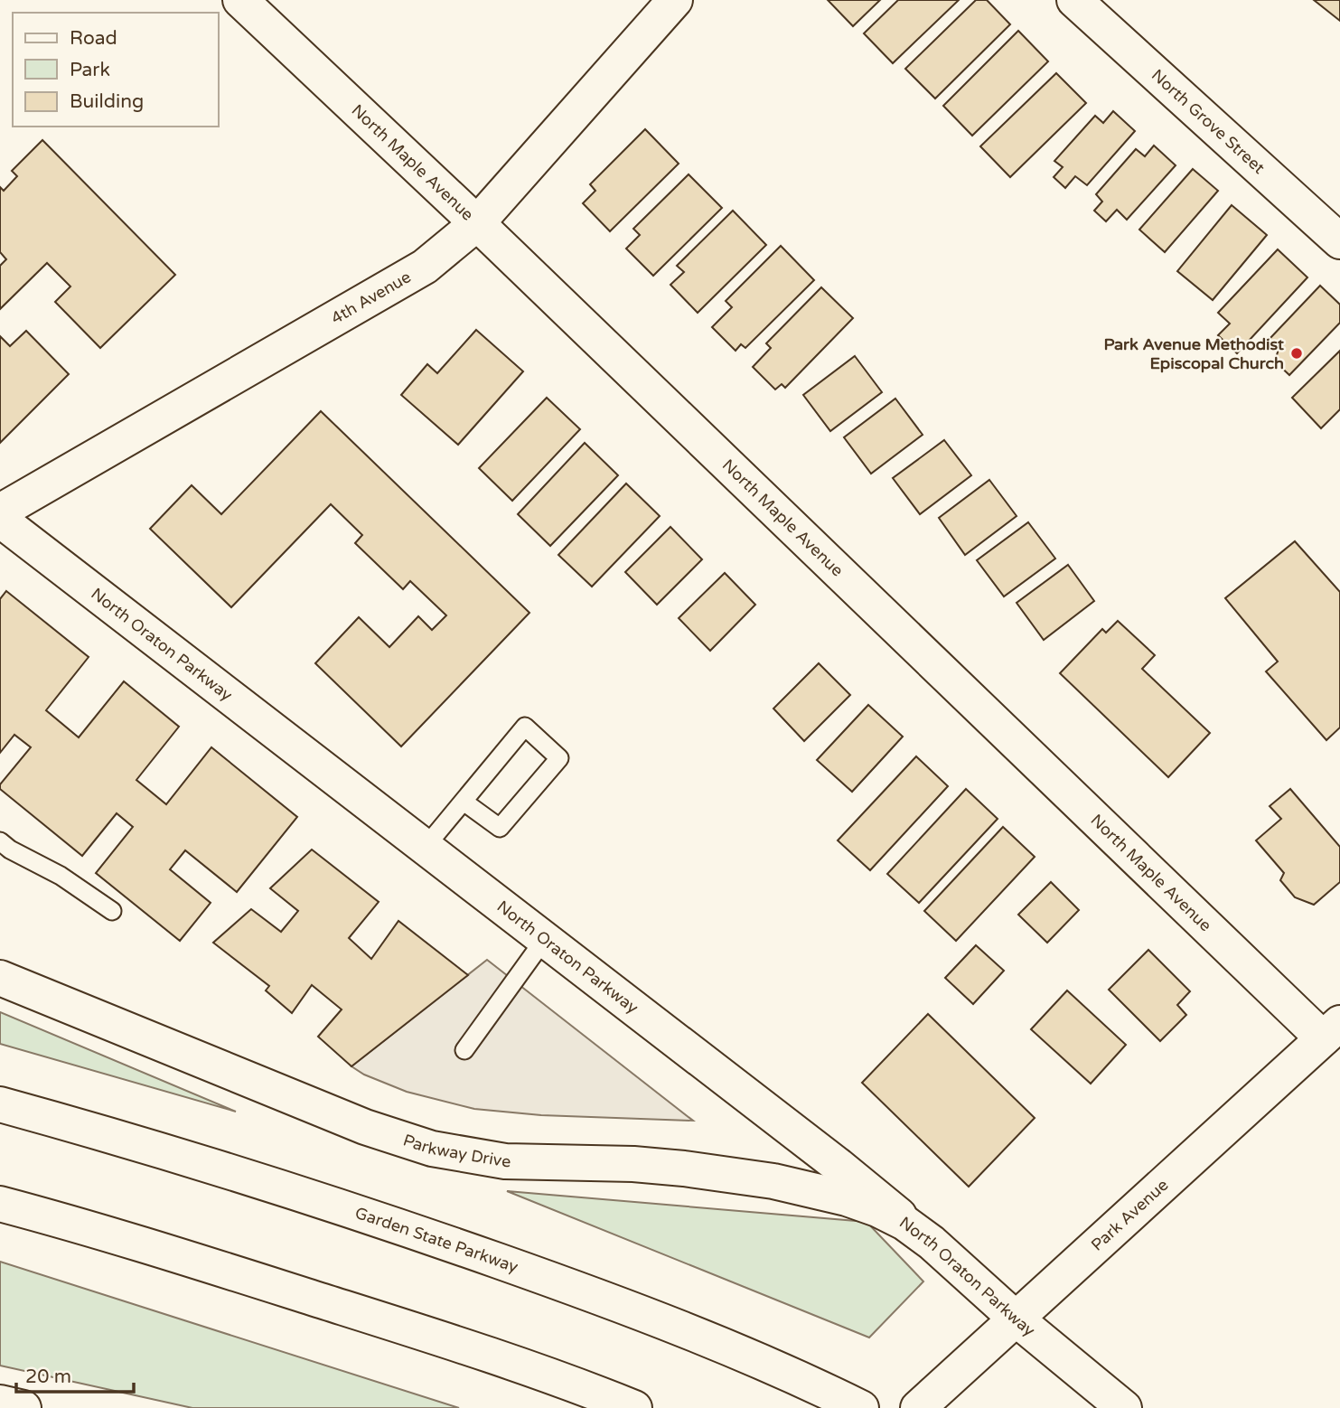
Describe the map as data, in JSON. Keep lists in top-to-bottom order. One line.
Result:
{"streets":{"main road":["North Grove Street","North Maple Avenue","4th Avenue","North Oraton Parkway","Parkway Drive","Park Avenue","Garden State Parkway"]},"crossings":[["North Maple Avenue","4th Avenue"],["North Maple Avenue","Park Avenue"],["North Oraton Parkway","Parkway Drive"],["North Oraton Parkway","Park Avenue"]],"places":["Park Avenue Methodist Episcopal Church"],"legend":["Road","Park","Building"],"scale_bar":"20 m"}
